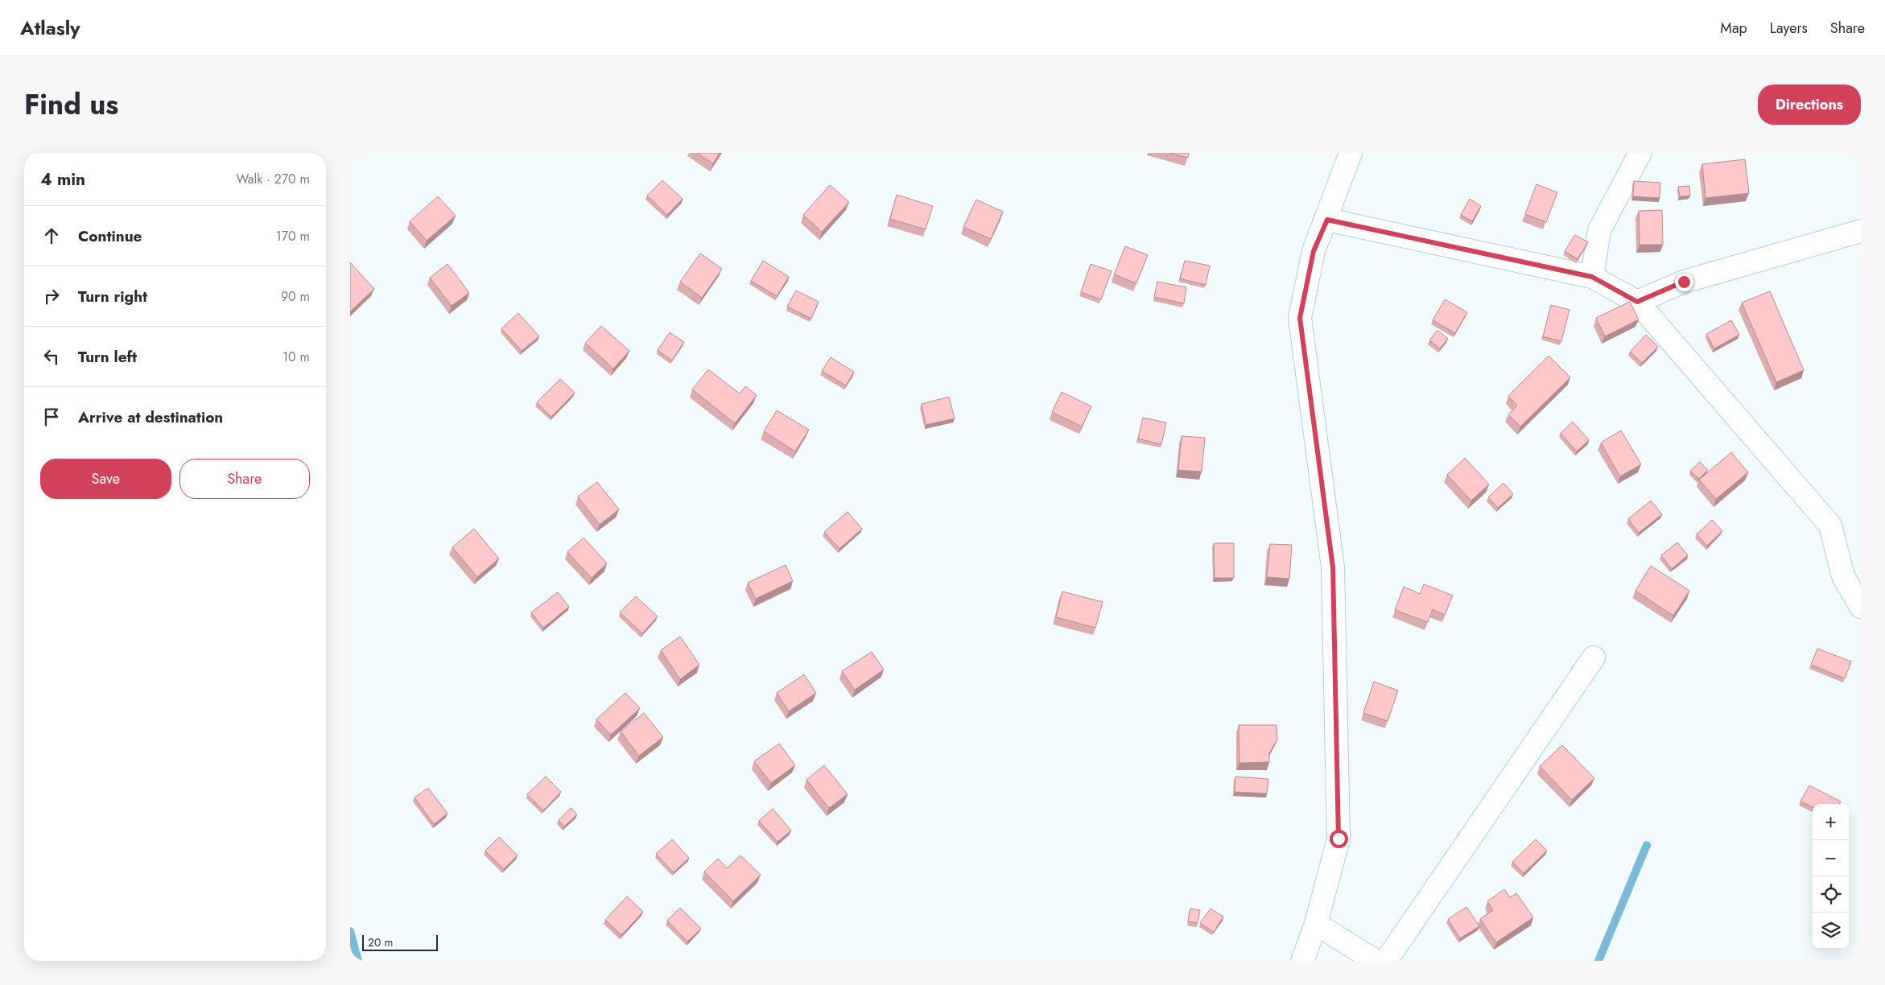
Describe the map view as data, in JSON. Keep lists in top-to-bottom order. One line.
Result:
{"scale_bar":"20 m","page":{"header":"Atlasly","nav":["Map","Layers","Share"],"title":"Find us","buttons":["Directions",["Save","Share"]],"heading":["4 min","Walk · 270 m"],"list":[["Continue","170 m"],["Turn right","90 m"],["Turn left","10 m"],"Arrive at destination"],"map_buttons":["+","−"],"scale":"20 m"}}
